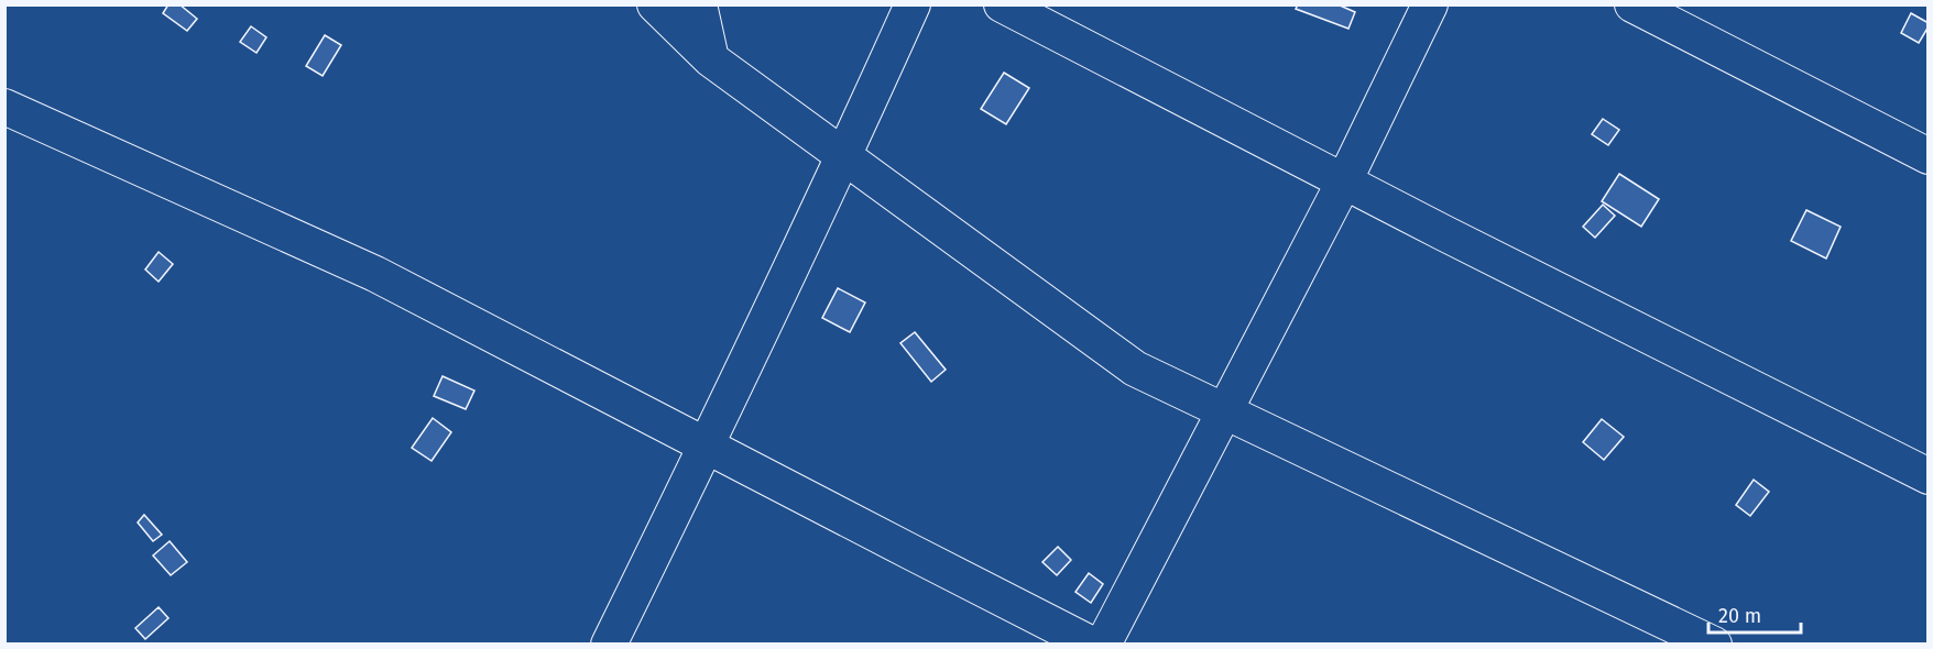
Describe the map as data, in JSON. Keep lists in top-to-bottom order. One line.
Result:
{"scale_bar":"20 m"}
